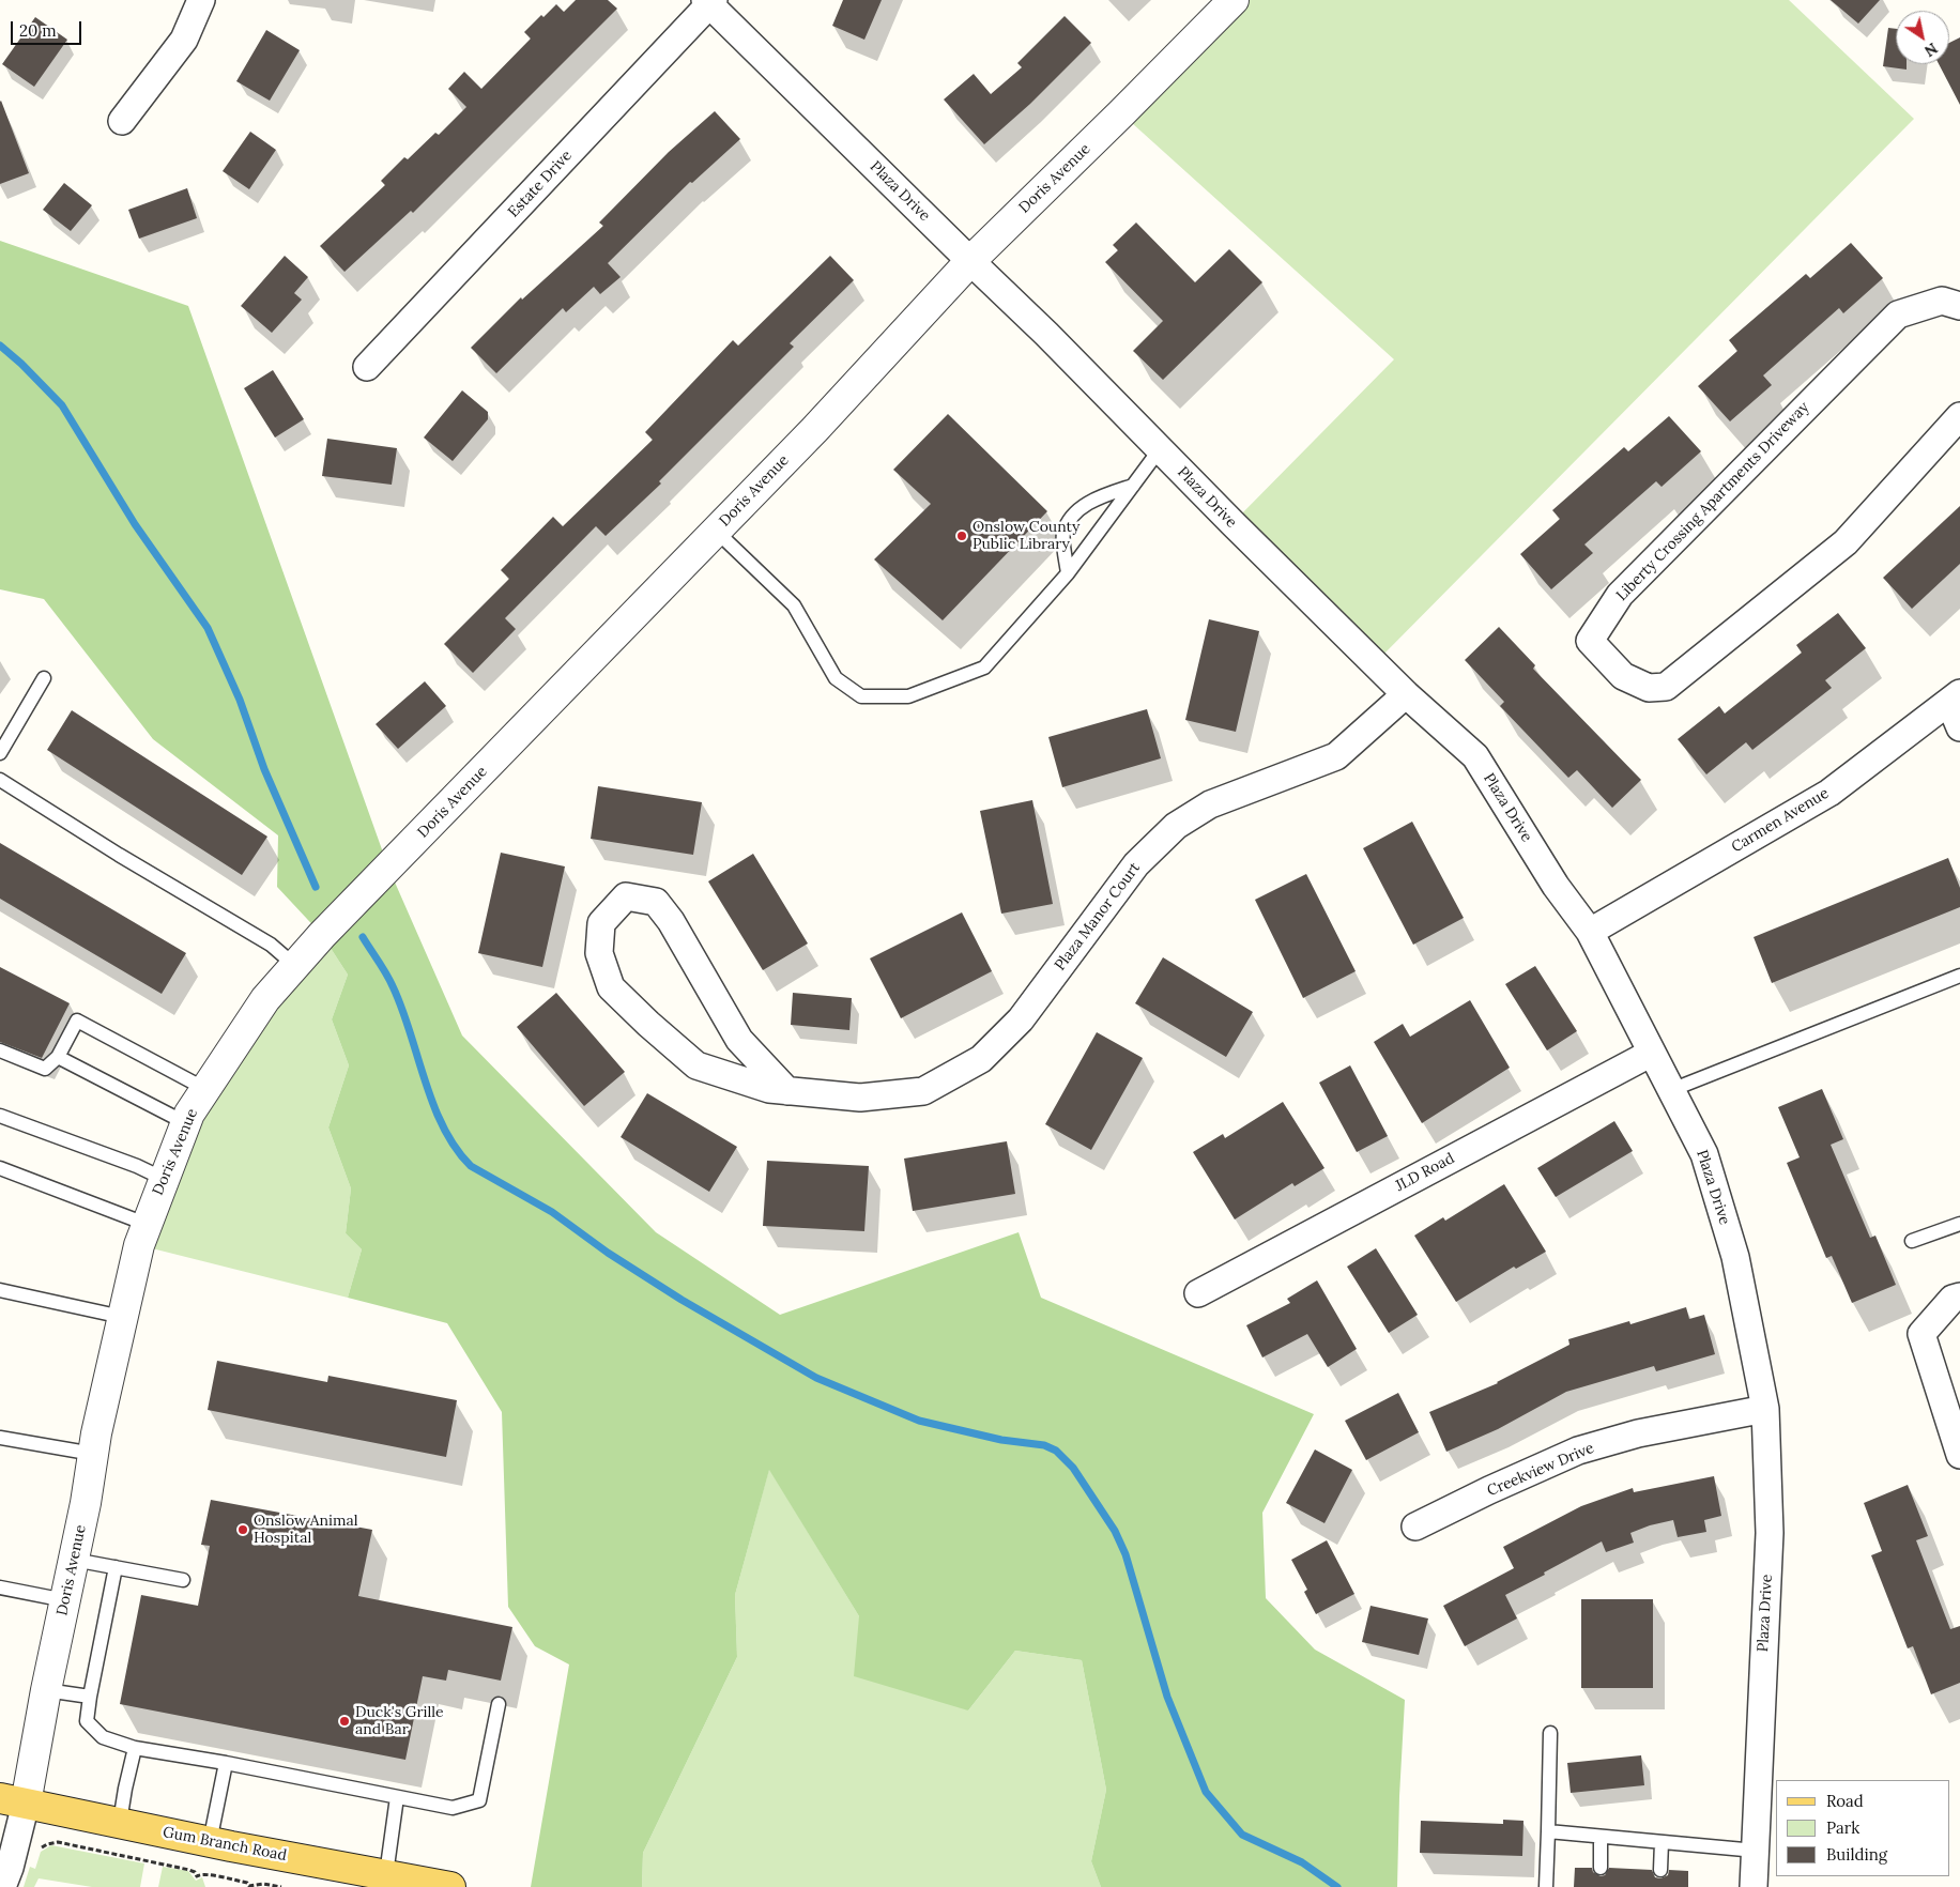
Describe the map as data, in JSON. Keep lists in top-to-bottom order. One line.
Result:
{"streets":{"main road":["Gum Branch Road"],"street":["Doris Avenue","Estate Drive","Plaza Drive","Liberty Crossing Apartments Driveway","Carmen Avenue","Plaza Manor Court","JLD Road","Creekview Drive"]},"crossings":[["Doris Avenue","Plaza Drive"],["Doris Avenue","Gum Branch Road"],["Estate Drive","Plaza Drive"],["Plaza Drive","Carmen Avenue"],["Plaza Drive","Plaza Manor Court"],["Plaza Drive","JLD Road"],["Plaza Drive","Creekview Drive"]],"places":["Onslow County Public Library","Onslow Animal Hospital","Duck's Grille and Bar"],"legend":["Road","Park","Building"],"scale_bar":"20 m","north":"bottom right"}
